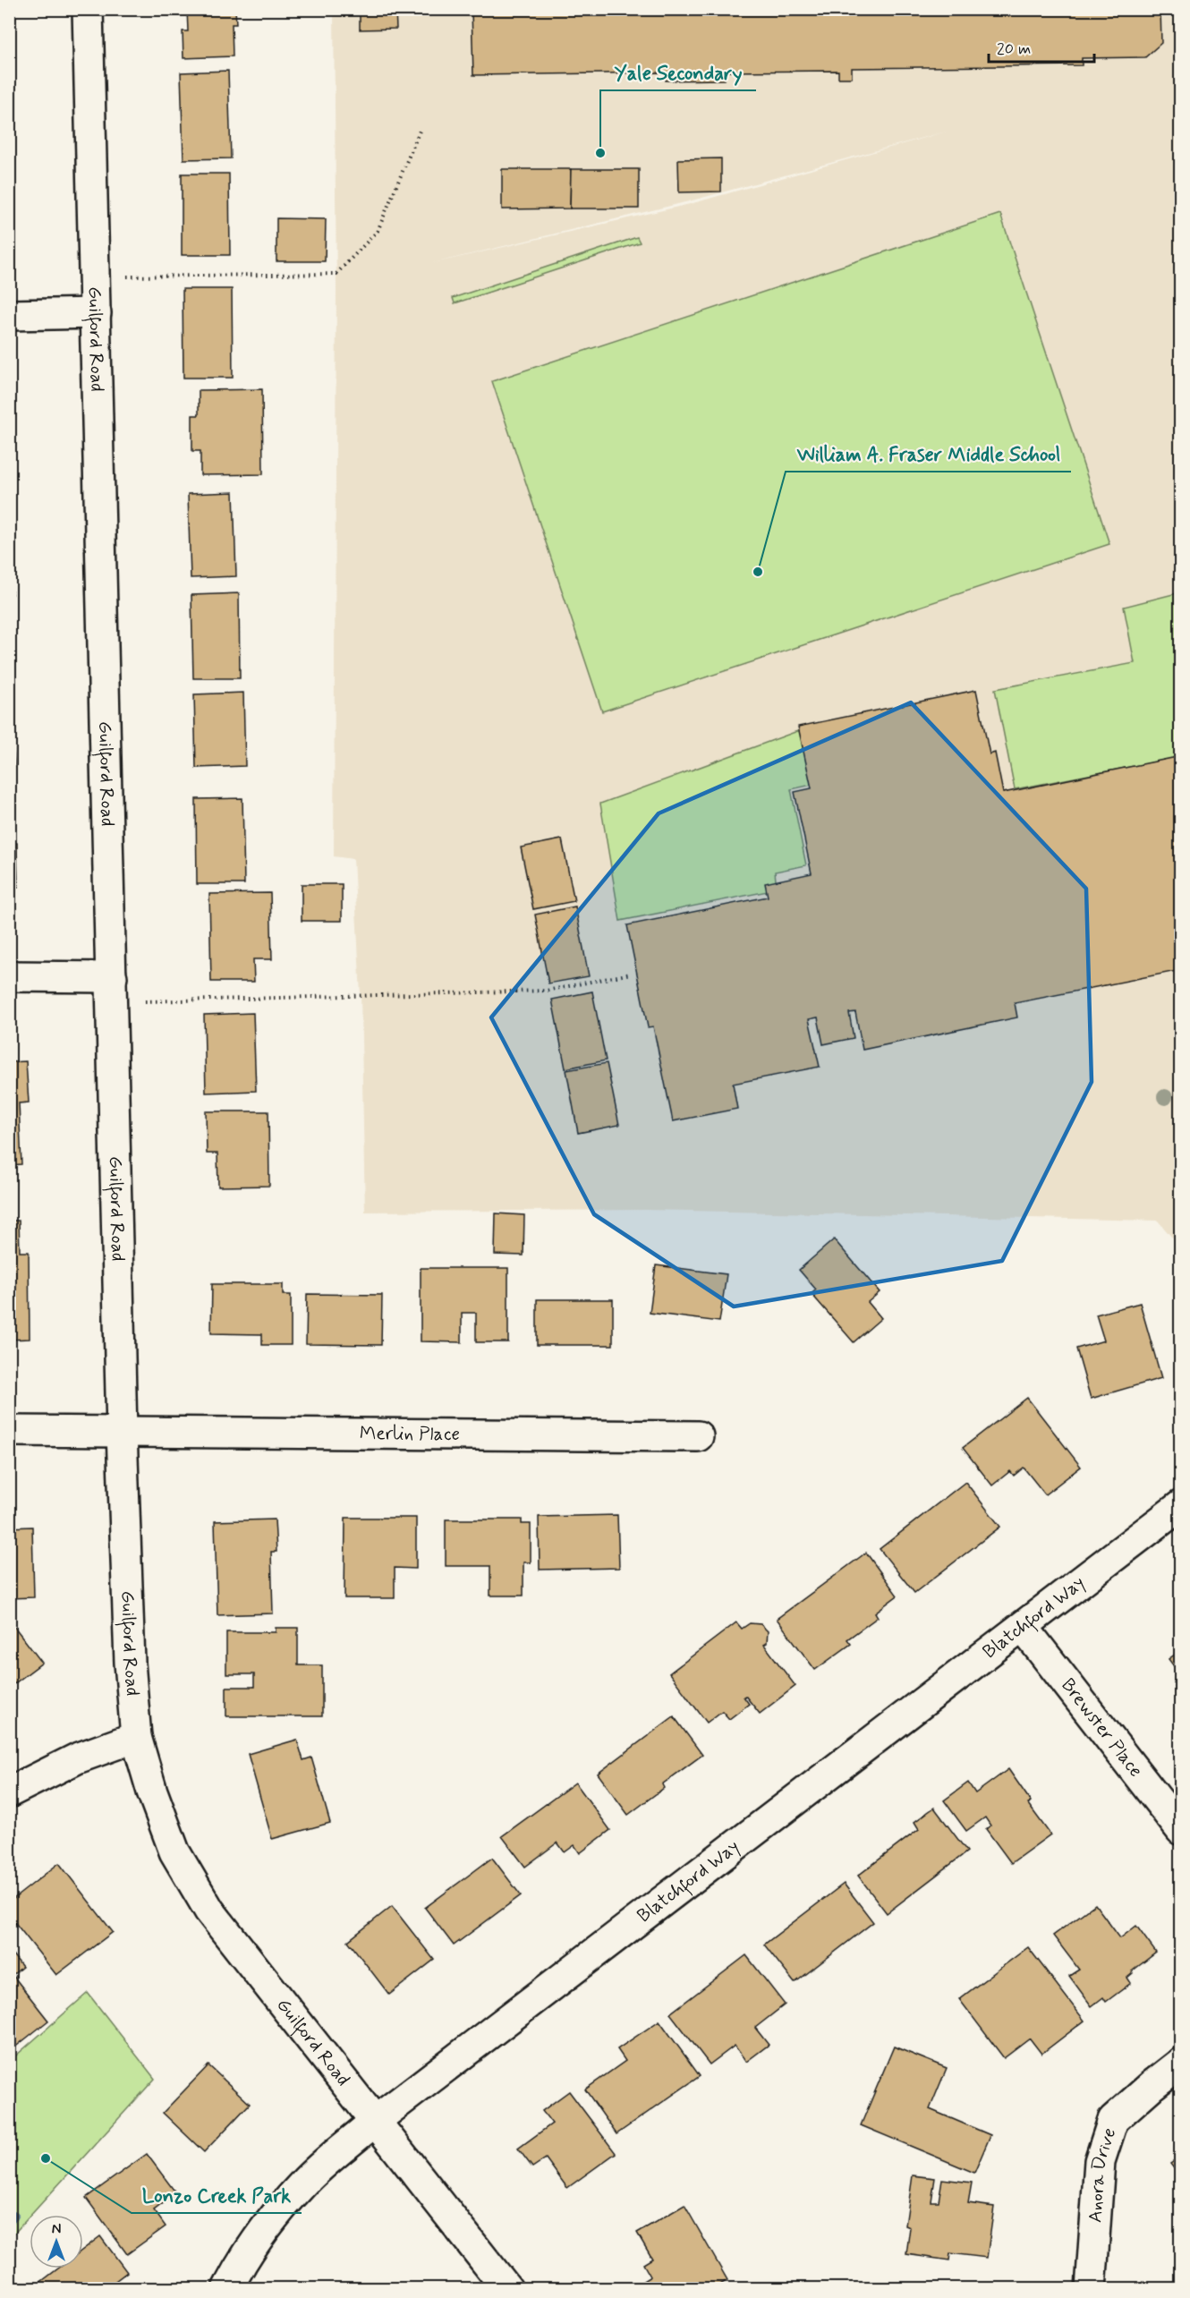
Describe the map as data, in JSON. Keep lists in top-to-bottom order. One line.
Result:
{"streets":{"street":["Guilford Road","Merlin Place","Blatchford Way","Brewster Place","Anora Drive"]},"crossings":[["Guilford Road","Merlin Place"],["Guilford Road","Blatchford Way"],["Blatchford Way","Brewster Place"]],"places":["Yale Secondary","William A. Fraser Middle School","Lonzo Creek Park"],"scale_bar":"20 m","north":"top"}
